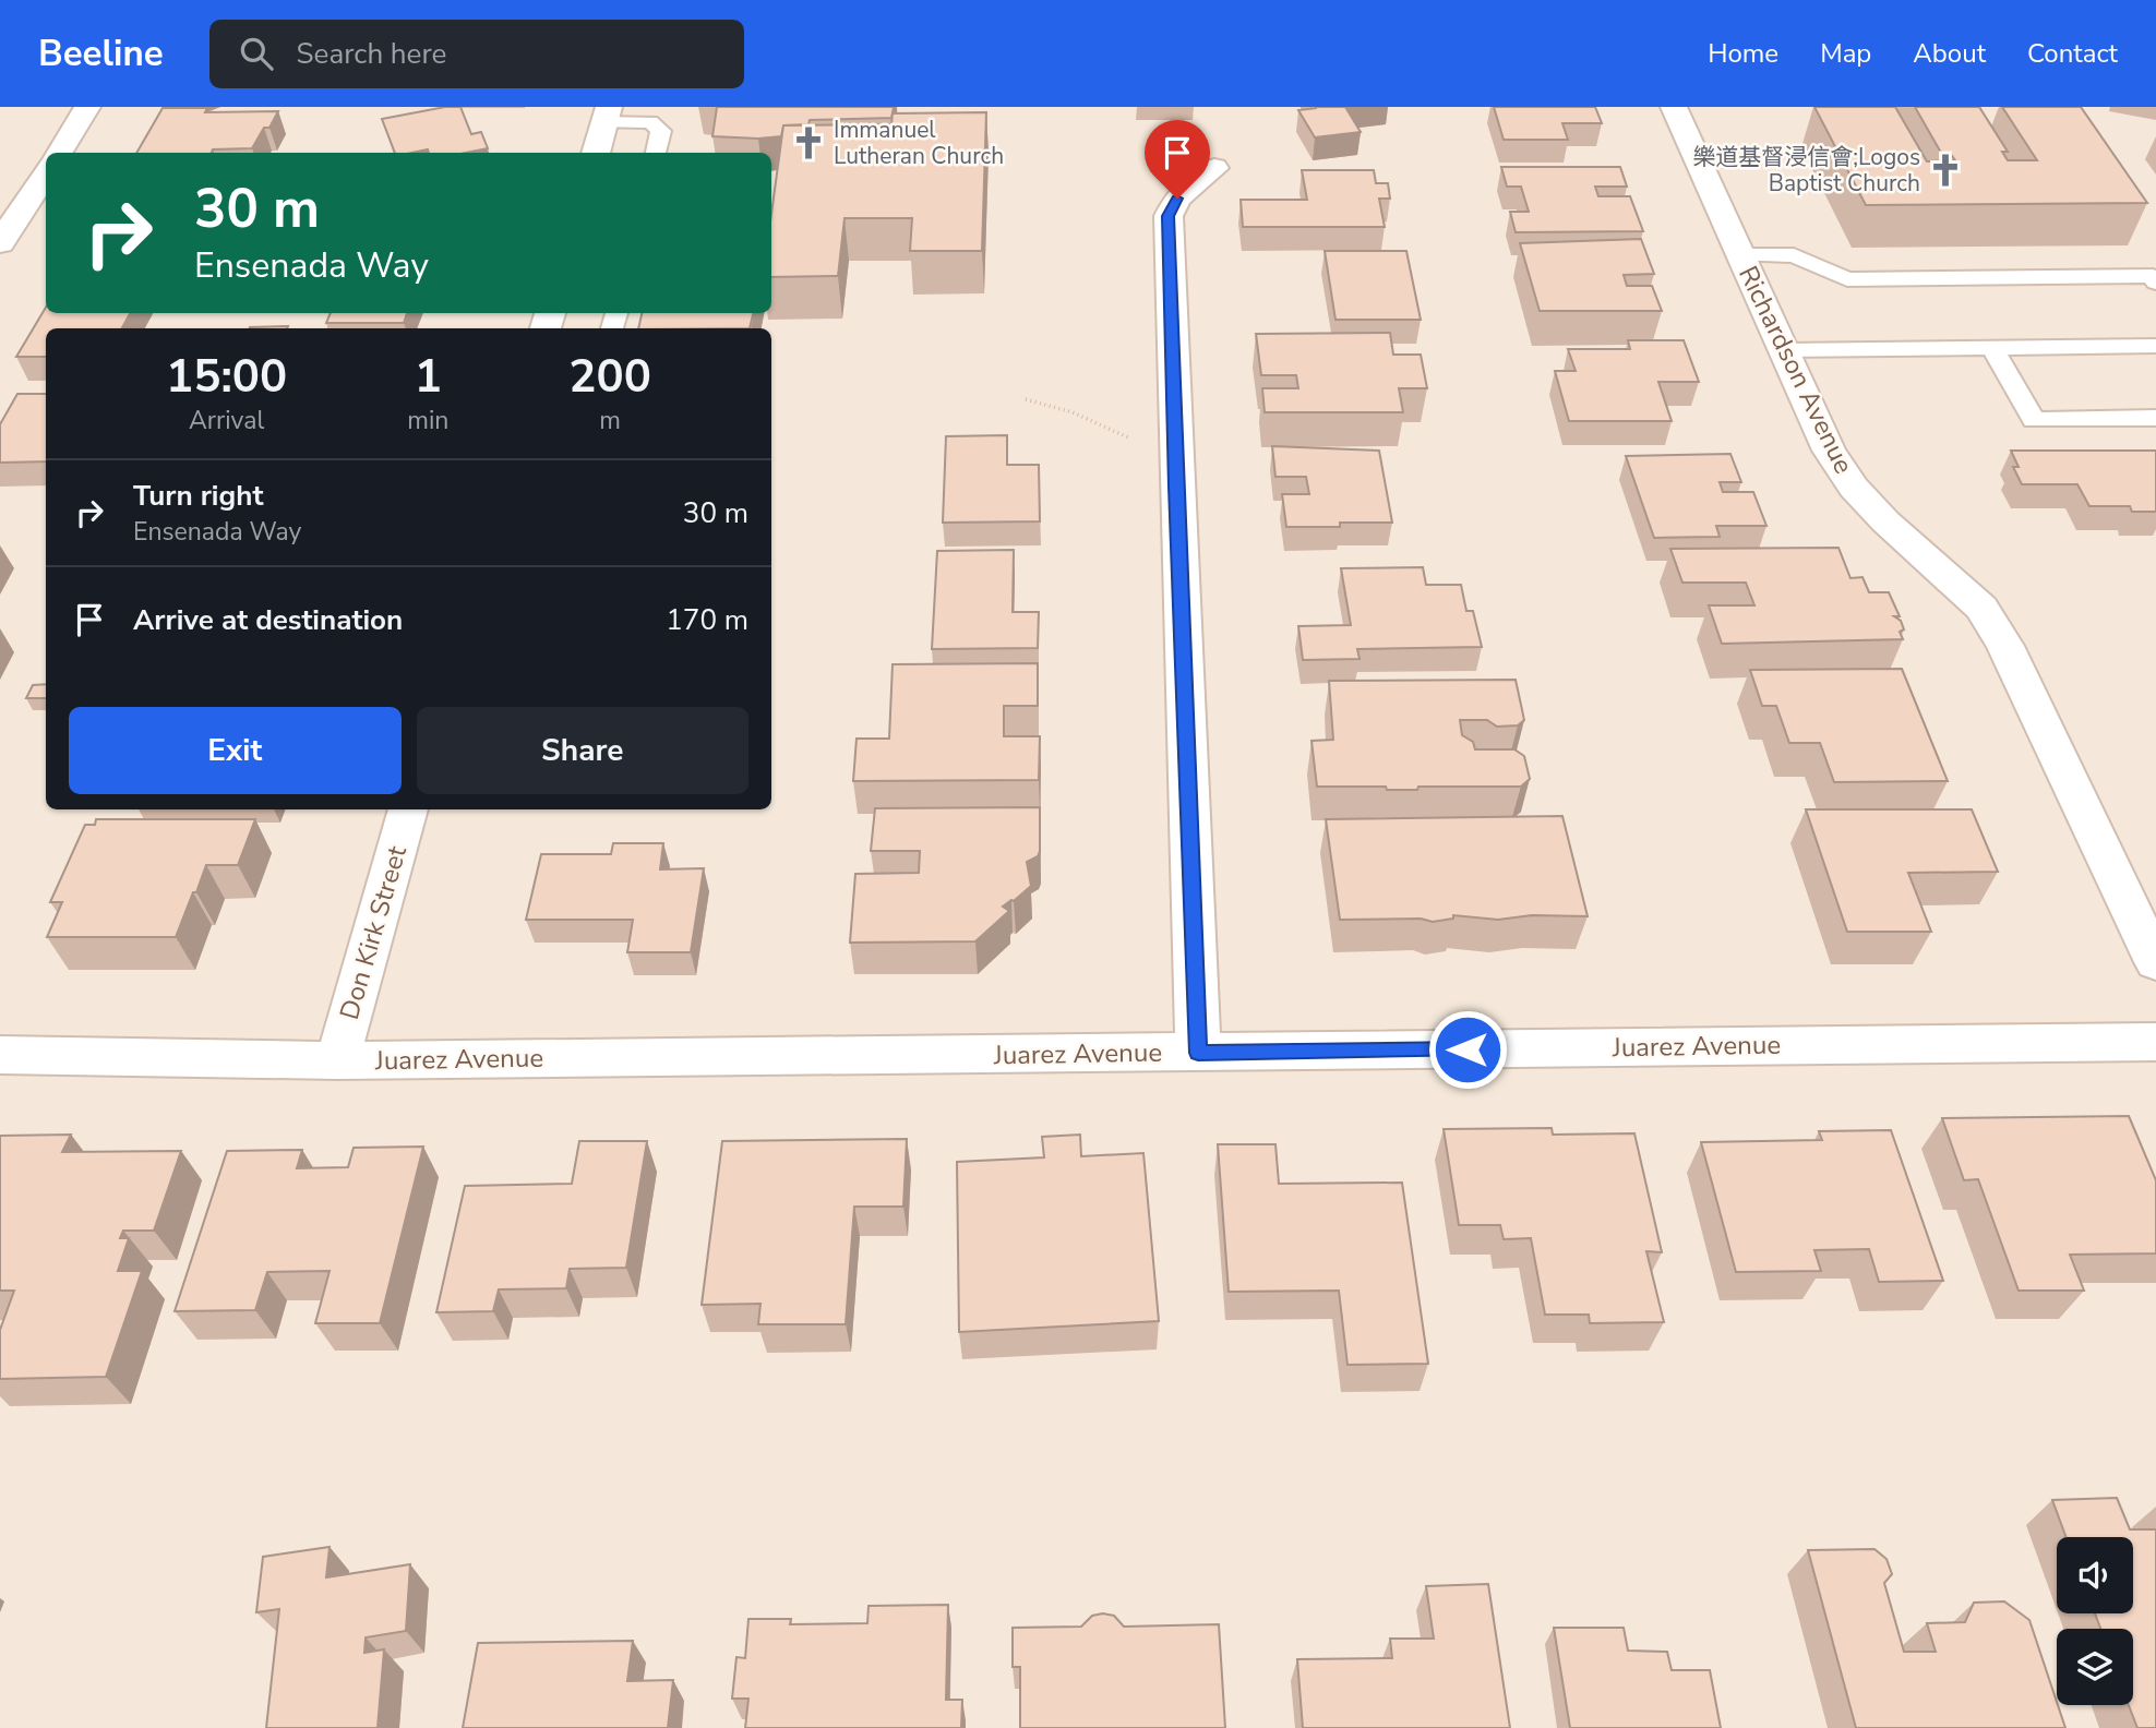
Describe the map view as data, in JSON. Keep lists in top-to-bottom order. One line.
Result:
{"streets":{"street":["Richardson Avenue","Don Kirk Street","Juarez Avenue"]},"crossings":[["Don Kirk Street","Juarez Avenue"]],"places":{"church":["Immanuel Lutheran Church","樂道基督浸信會;Logos Baptist Church"]},"page":{"header":"Beeline","search":"Search here","nav":["Home","Map","About","Contact"],"turn":["30 m","Ensenada Way"],"eta":["15:00","Arrival","1","min","200","m"],"list":[{"name":"Turn right","note":"Ensenada Way","value":"30 m"},{"name":"Arrive at destination","value":"170 m"}],"buttons":["Exit","Share"]}}
